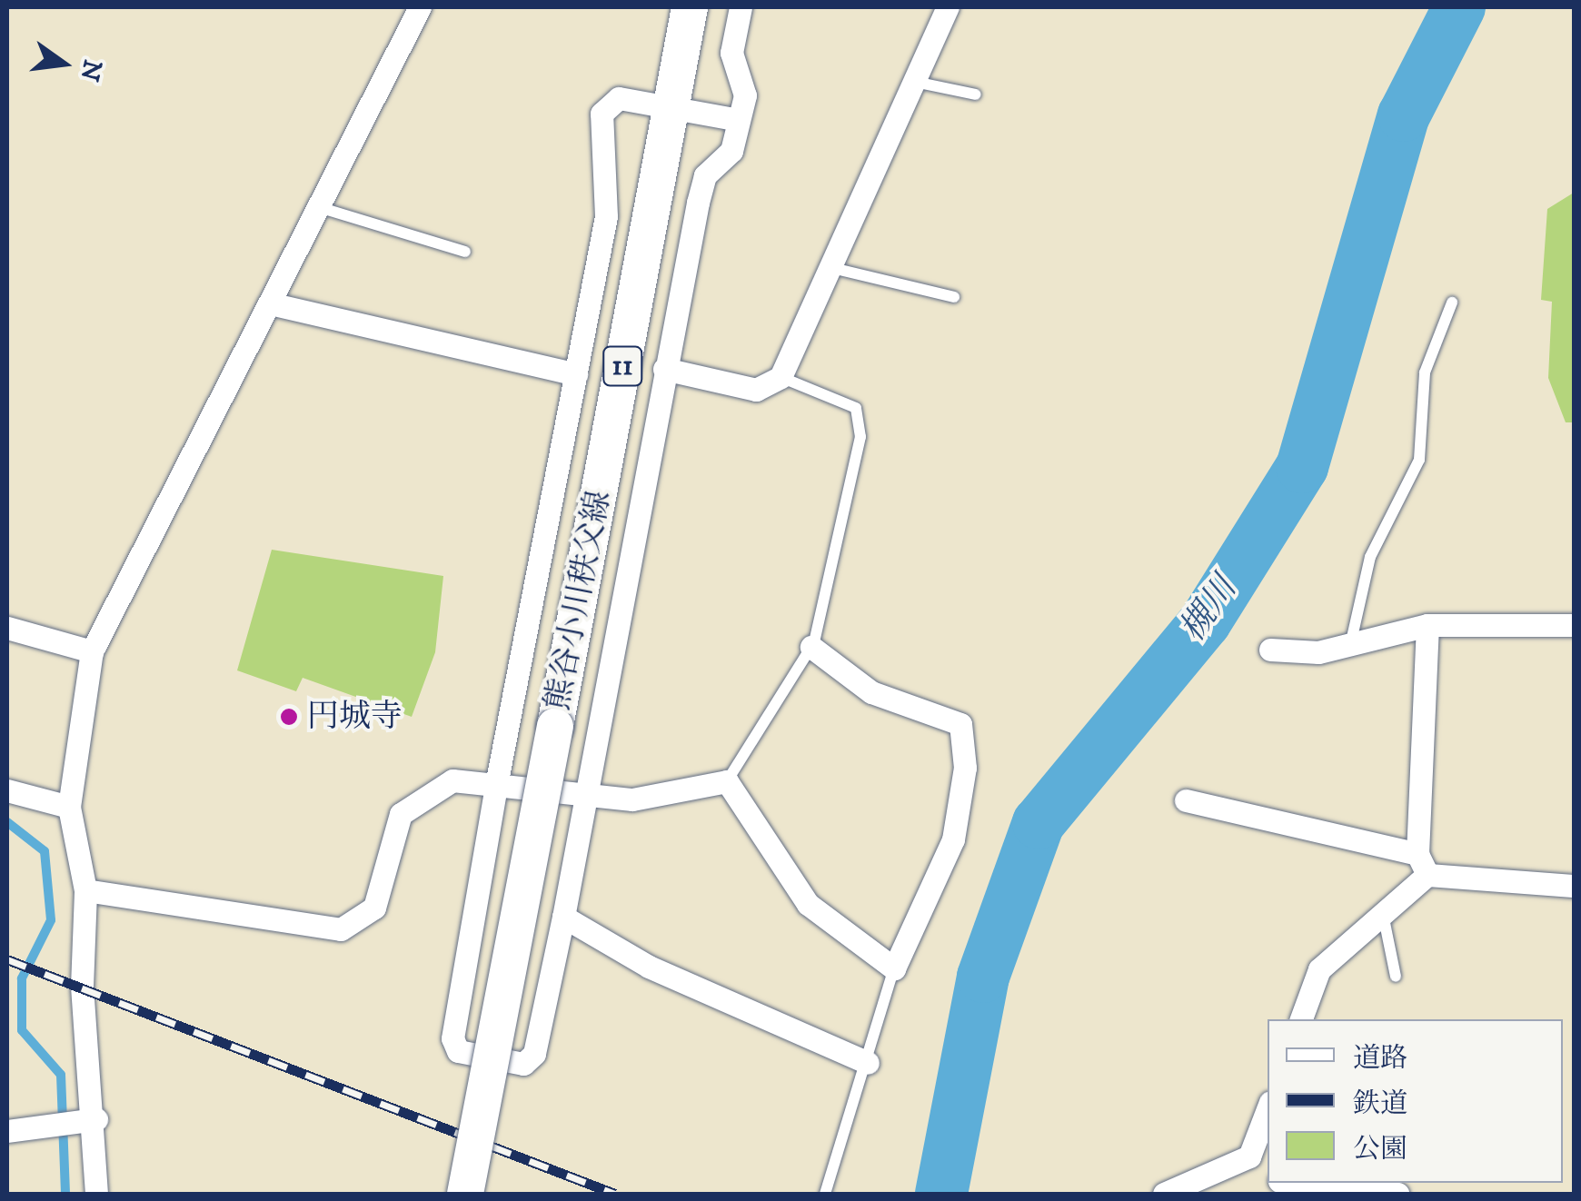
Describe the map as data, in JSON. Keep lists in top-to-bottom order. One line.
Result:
{"streets":{"main road":["11","熊谷小川秩父線"]},"water":["槻川"],"places":["円城寺"],"legend":["道路","鉄道","公園"],"north":"right"}
